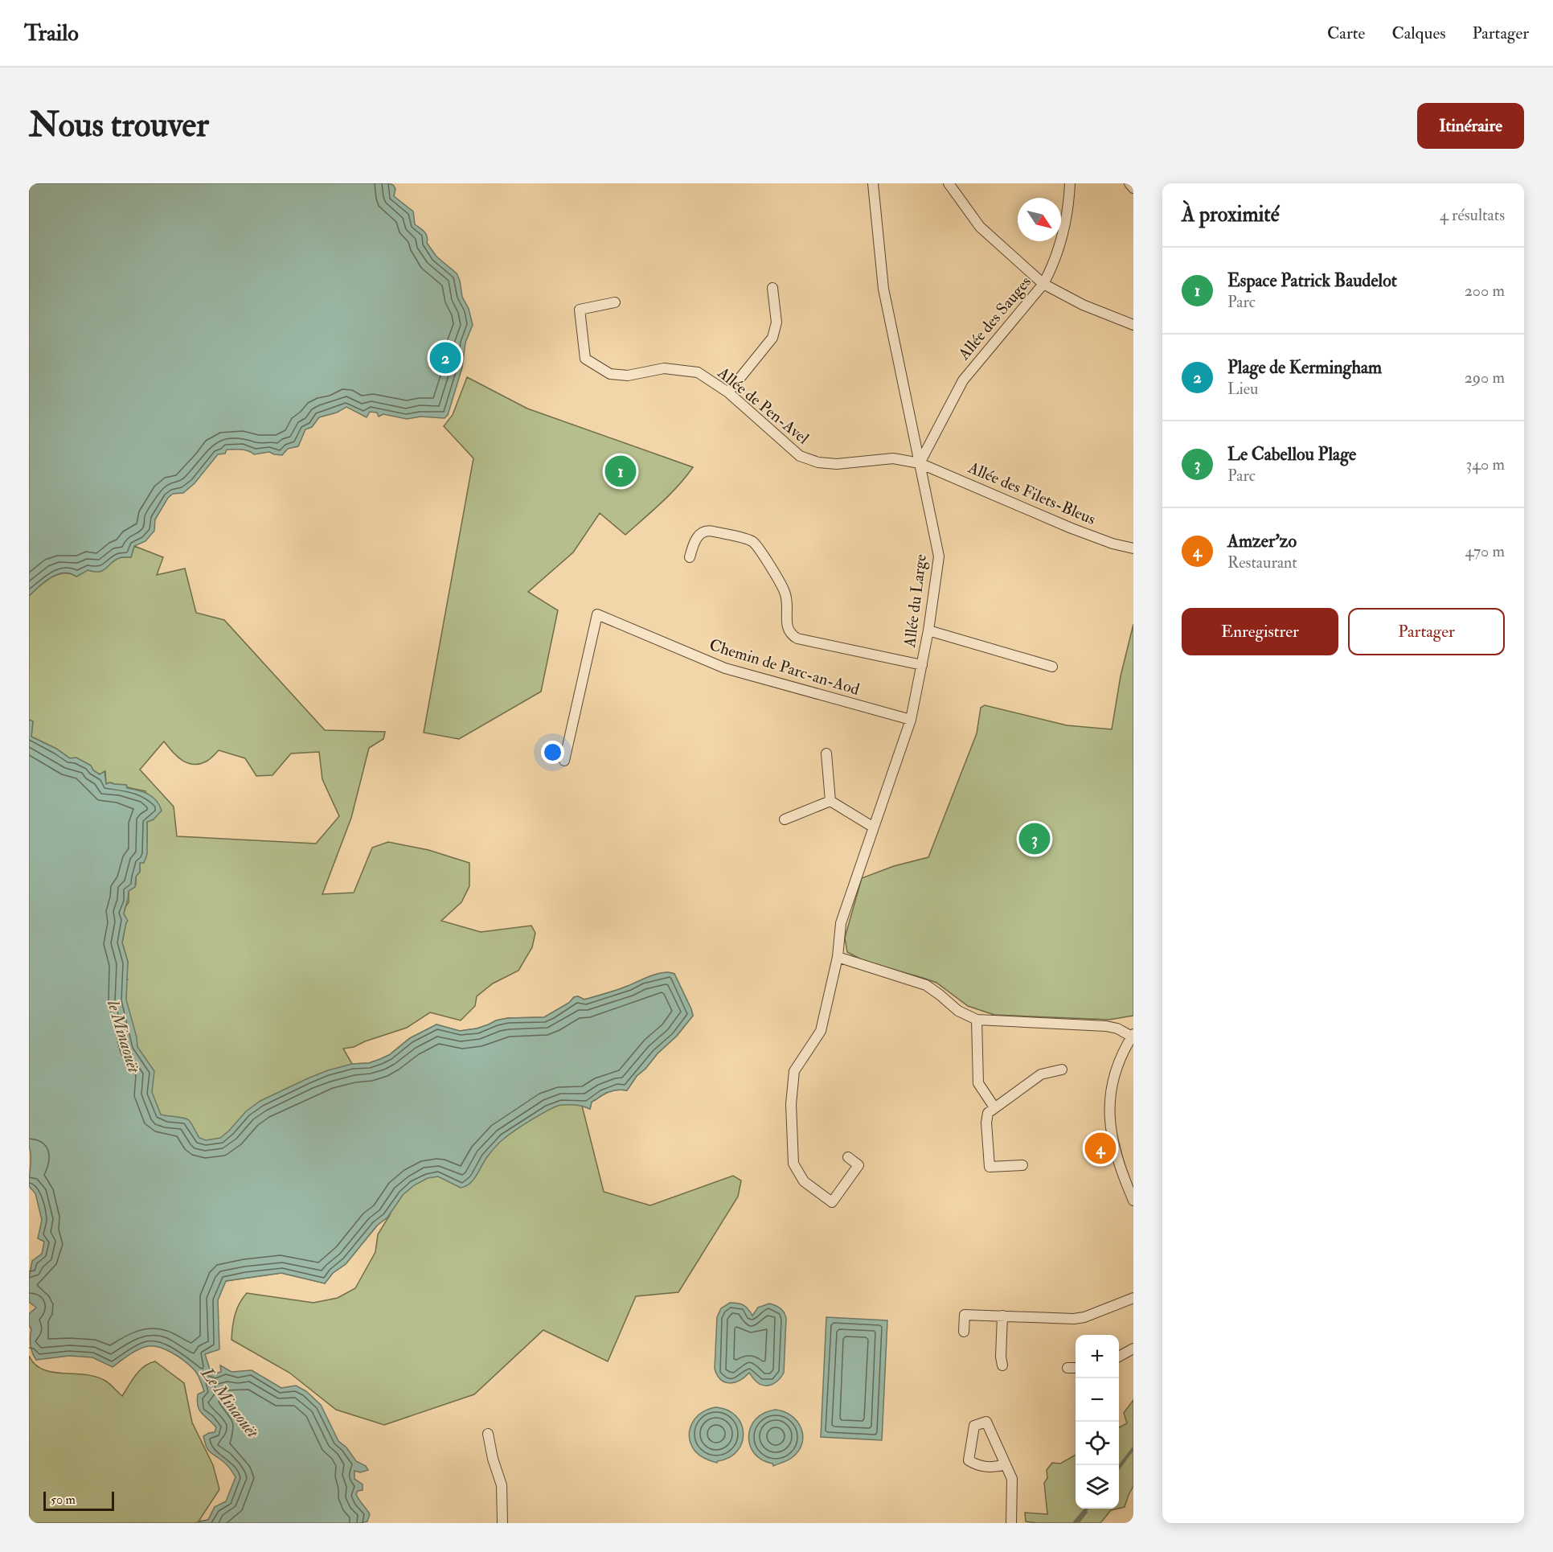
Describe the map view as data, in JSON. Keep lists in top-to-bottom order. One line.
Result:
{"streets":{"street":["Allée des Sauges","Allée de Pen-Avel","Allée des Filets-Bleus","Allée du Large","Chemin de Parc-an-Aod"]},"crossings":[["Allée des Sauges","Allée de Pen-Avel"],["Allée des Sauges","Allée des Filets-Bleus"],["Allée des Sauges","Allée du Large"],["Allée de Pen-Avel","Allée des Filets-Bleus"],["Allée de Pen-Avel","Allée du Large"],["Allée des Filets-Bleus","Allée du Large"],["Allée du Large","Chemin de Parc-an-Aod"]],"water":["le Minaouët","Le Minaouët"],"scale_bar":"50 m","north":"bottom right","page":{"header":"Trailo","nav":["Carte","Calques","Partager"],"buttons":["Itinéraire",["Enregistrer","Partager"]],"title":"Nous trouver","heading":["À proximité","4 résultats"],"list":[{"mark":"1","name":"Espace Patrick Baudelot","note":"Parc","value":"200 m"},{"mark":"2","name":"Plage de Kermingham","note":"Lieu","value":"290 m"},{"mark":"3","name":"Le Cabellou Plage","note":"Parc","value":"340 m"},{"mark":"4","name":"Amzer’zo","note":"Restaurant","value":"470 m"}],"pins":["2","1","3","4"],"map_buttons":["+","−"],"scale":"50 m"}}
